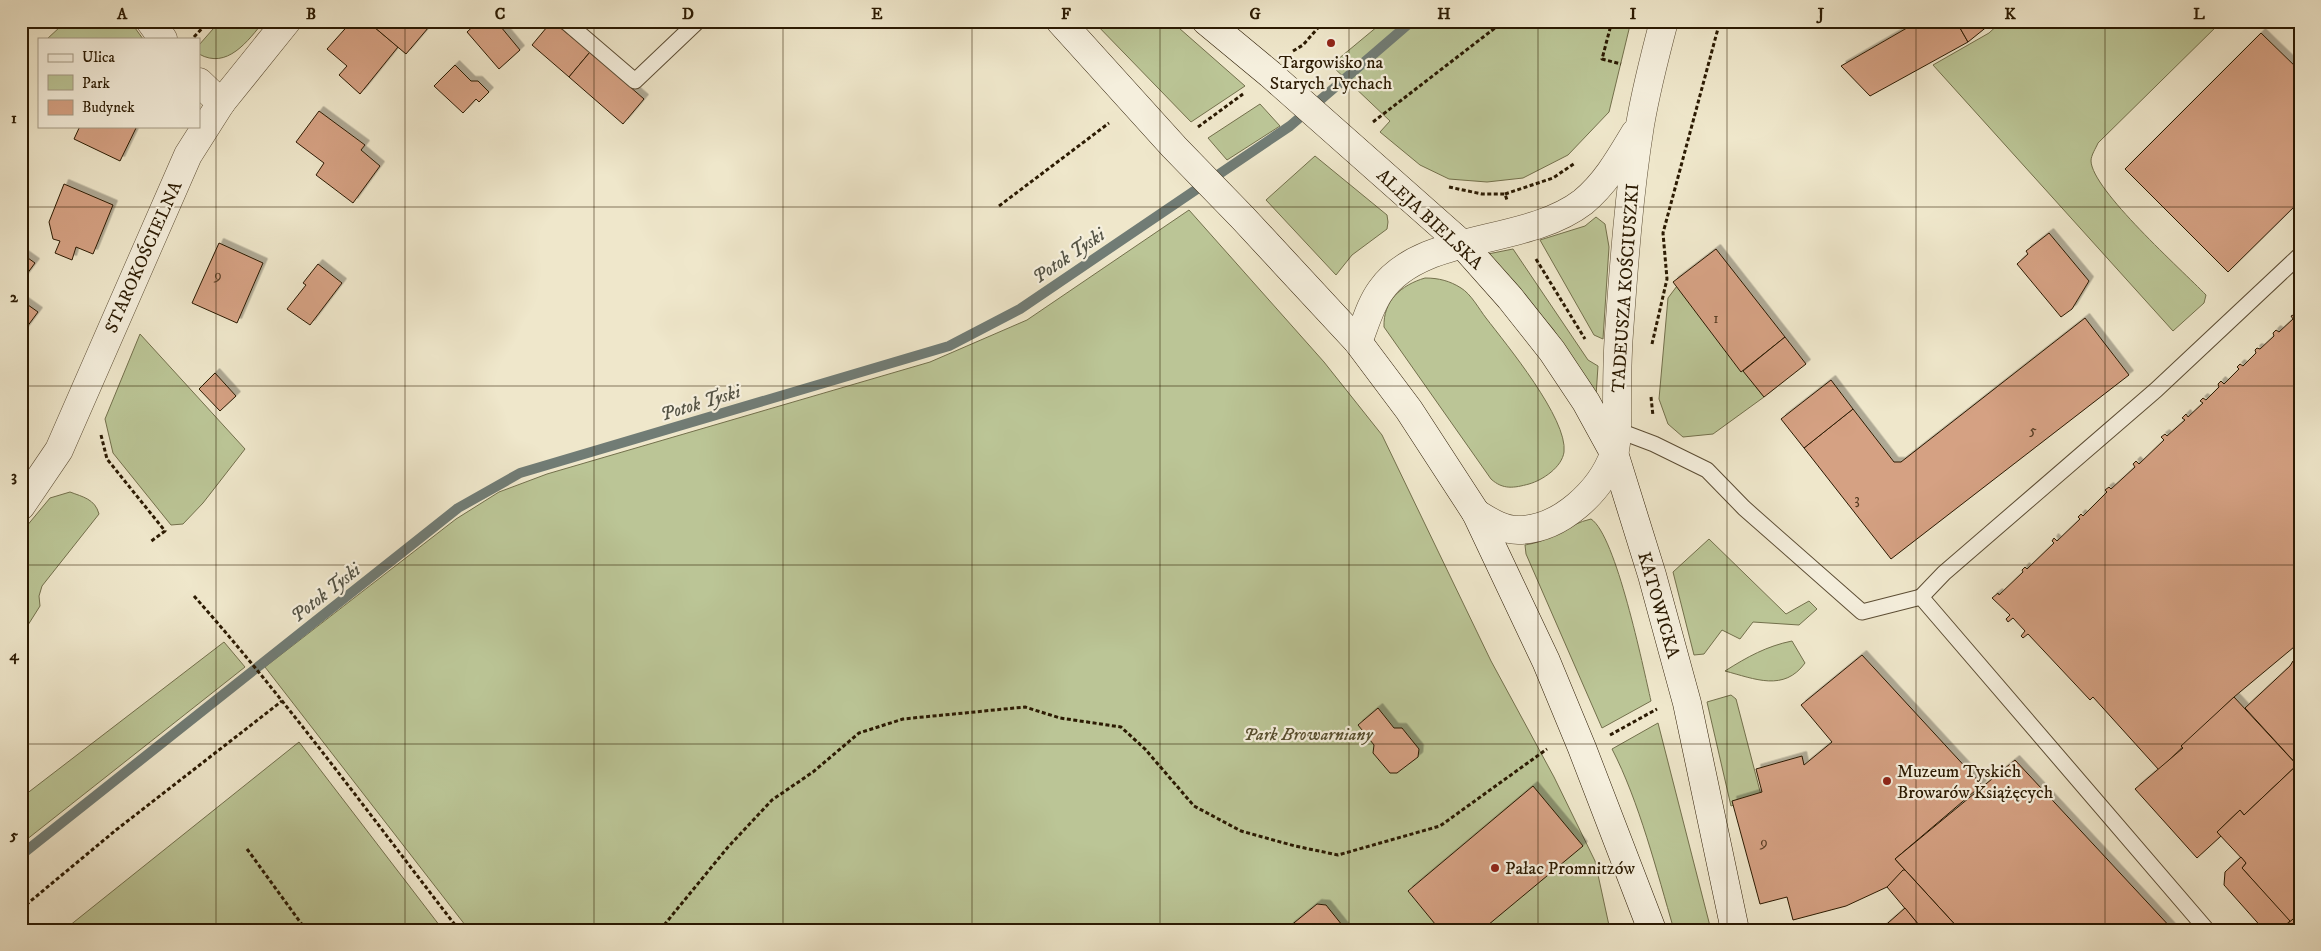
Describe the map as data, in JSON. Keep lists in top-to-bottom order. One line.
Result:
{"streets":{"main road":["ALEJA BIELSKA","STAROKOŚCIELNA","TADEUSZA KOŚCIUSZKI","KATOWICKA"]},"crossings":[["ALEJA BIELSKA","TADEUSZA KOŚCIUSZKI"],["ALEJA BIELSKA","KATOWICKA"],["TADEUSZA KOŚCIUSZKI","KATOWICKA"]],"water":["Potok Tyski"],"parks":["Park Browarniany"],"places":["Targowisko na Starych Tychach","Muzeum Tyskich Browarów Książęcych","Pałac Promnitzów"],"house_numbers":["9","1","5","3","9"],"legend":["Ulica","Park","Budynek"],"grid":{"columns":["A","B","C","D","E","F","G","H","I","J","K","L"],"rows":["1","2","3","4","5"]}}
